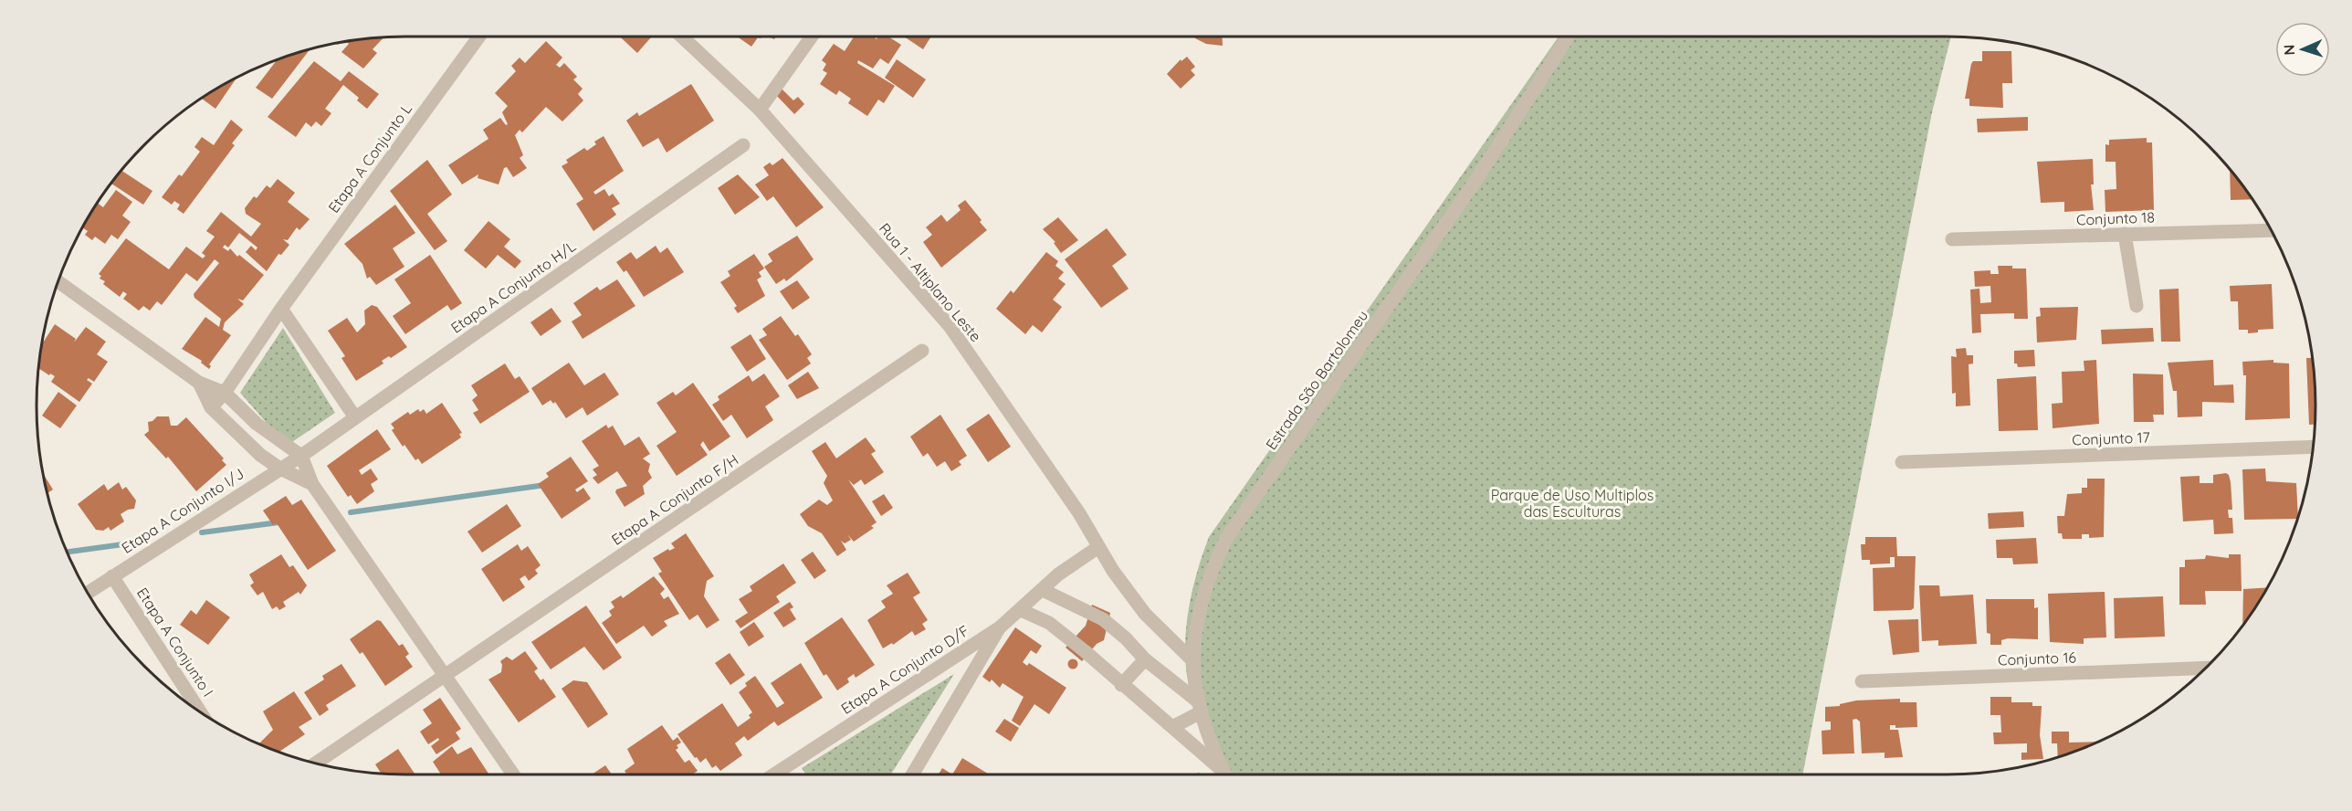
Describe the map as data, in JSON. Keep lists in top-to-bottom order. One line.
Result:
{"streets":{"street":["Etapa A Conjunto L","Conjunto 18","Rua 1 - Altiplano Leste","Etapa A Conjunto H/L","Estrada São Bartolomeu","Conjunto 17","Etapa A Conjunto F/H","Etapa A Conjunto I/J","Etapa A Conjunto I","Conjunto 16","Etapa A Conjunto D/F"]},"crossings":[["Rua 1 - Altiplano Leste","Estrada São Bartolomeu"],["Rua 1 - Altiplano Leste","Etapa A Conjunto D/F"],["Etapa A Conjunto H/L","Etapa A Conjunto I/J"],["Etapa A Conjunto I/J","Etapa A Conjunto I"]],"parks":["Parque de Uso Multiplos das Esculturas"],"north":"left"}
